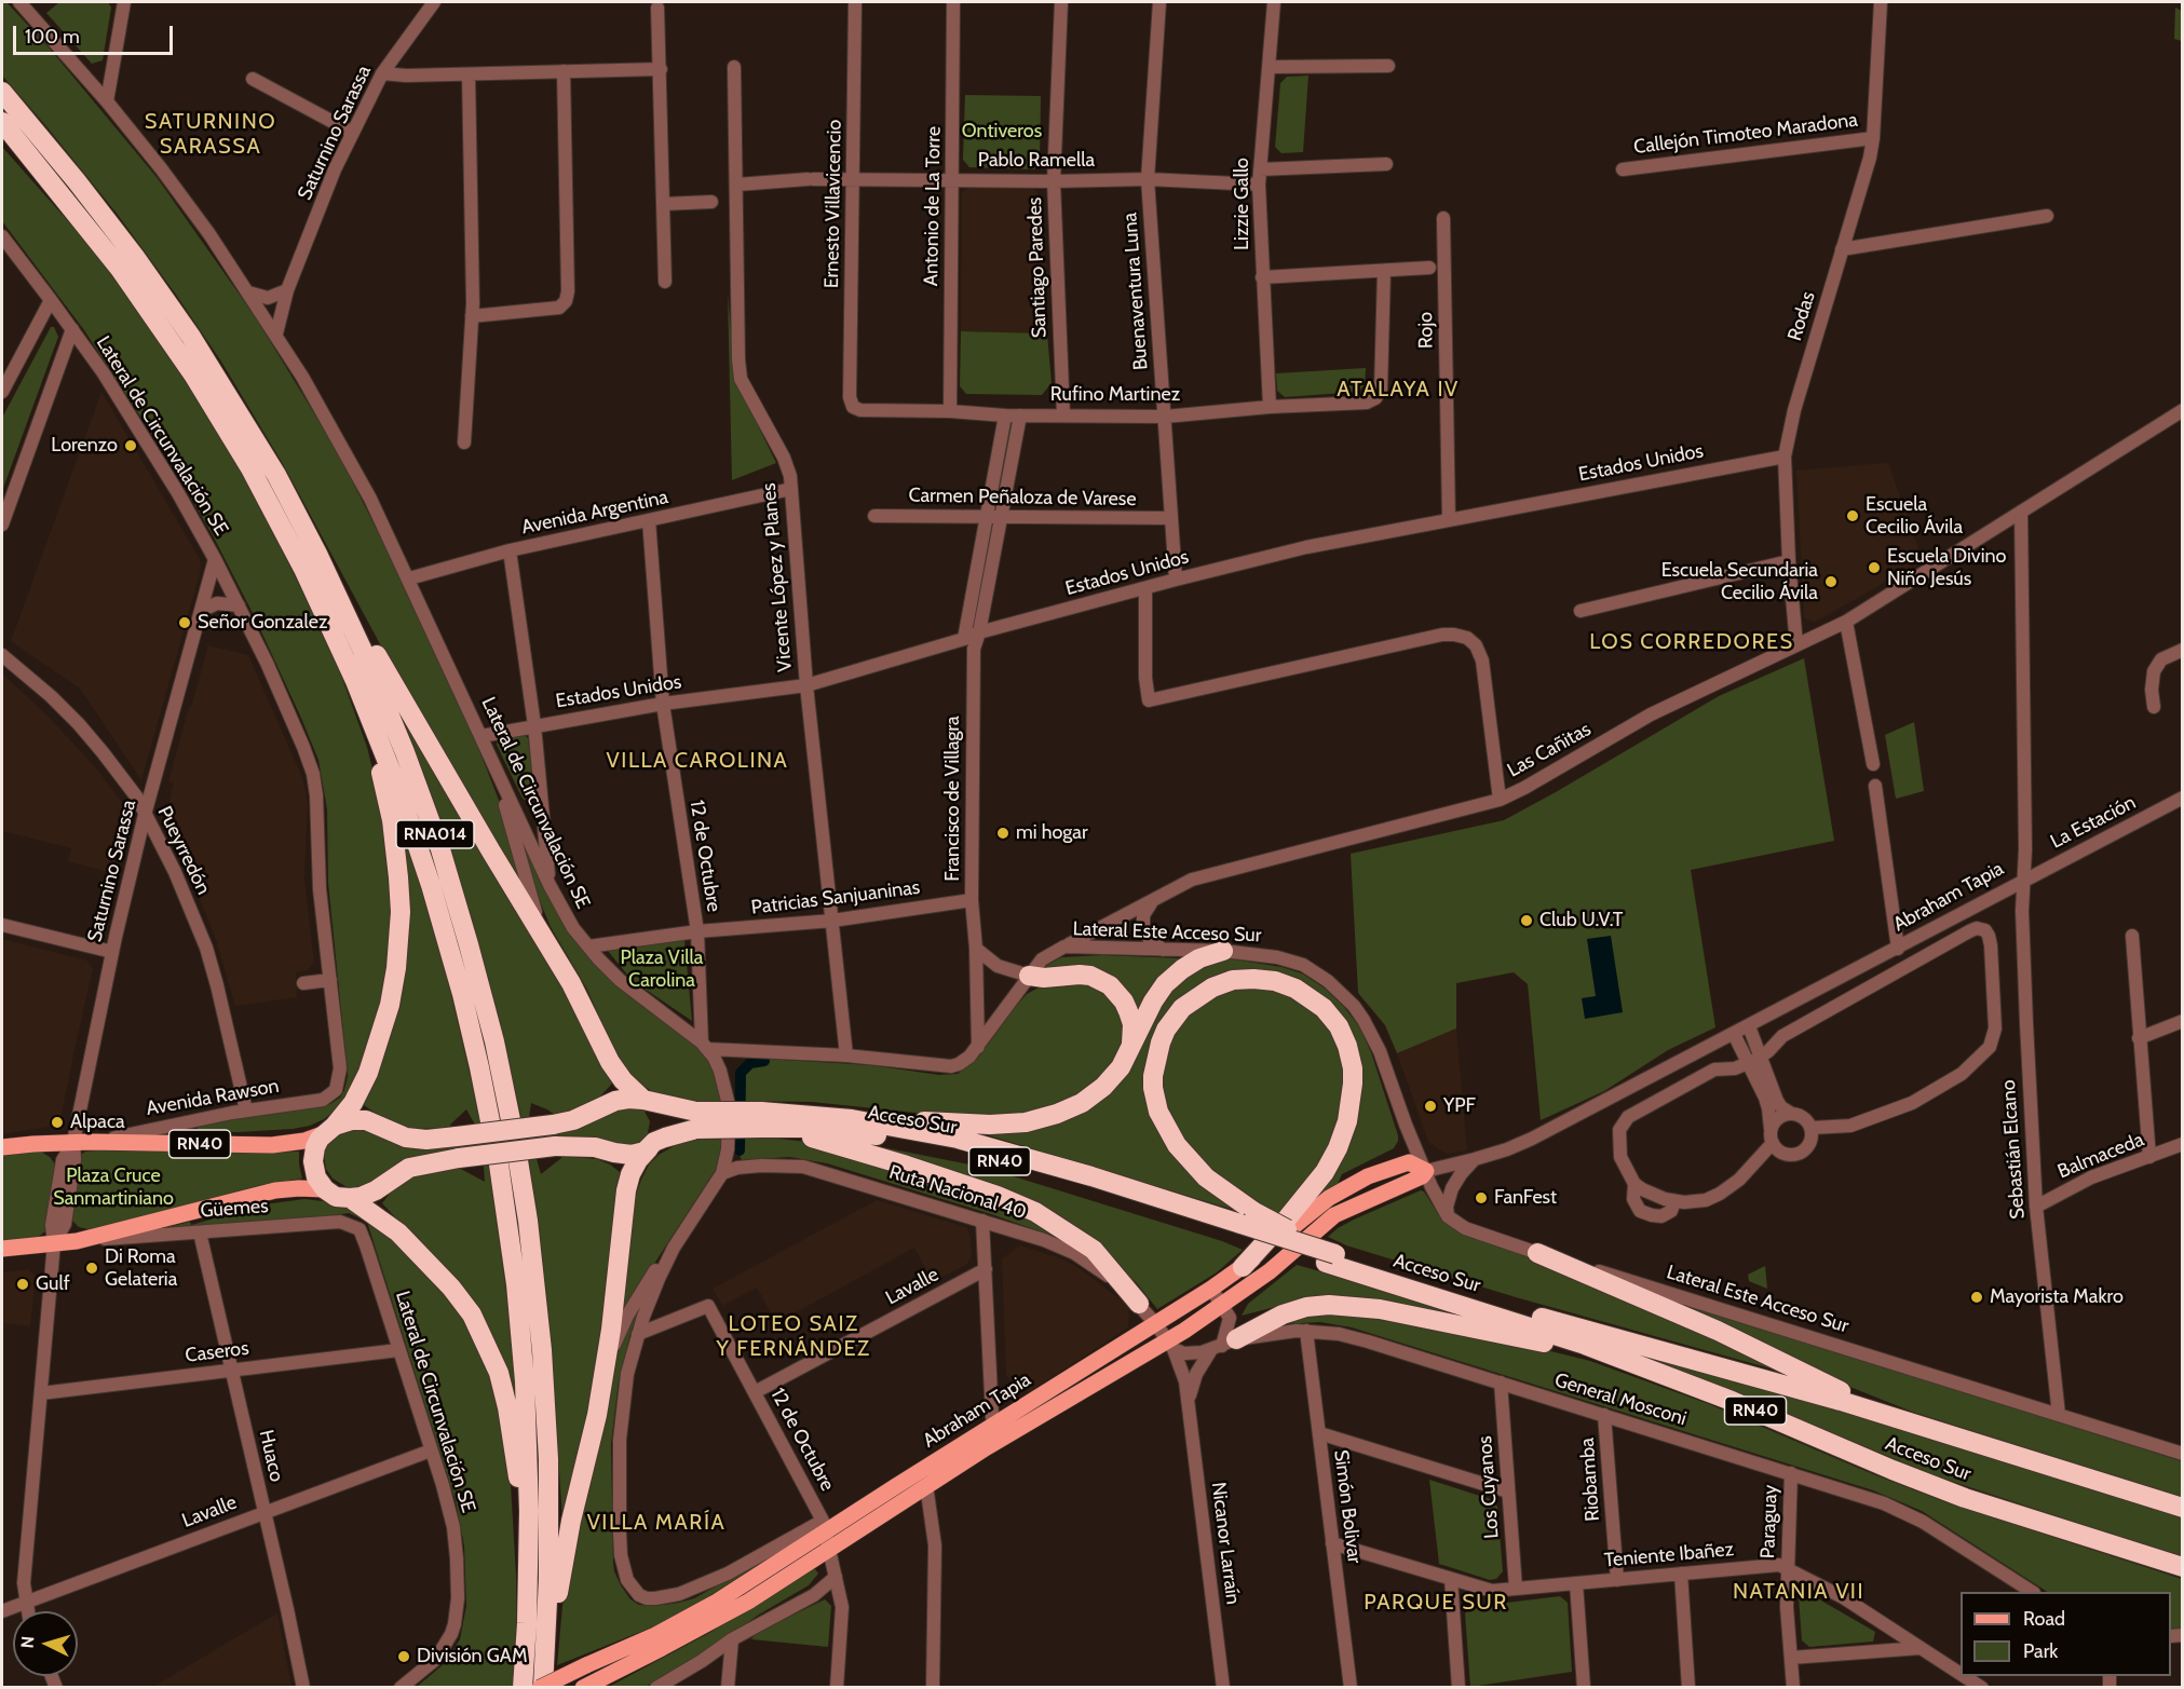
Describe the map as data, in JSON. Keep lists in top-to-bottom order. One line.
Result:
{"streets":{"highway":["RNA014","Acceso Sur","RN40"],"main road":["Abraham Tapia","Avenida Rawson","Güemes"],"street":["Saturnino Sarassa","Callejón Timoteo Maradona","Pablo Ramella","Ernesto Villavicencio","Lizzie Gallo","Antonio de La Torre","Santiago Paredes","Buenaventura Luna","Rodas","Rojo","Rufino Martinez","Lateral de Circunvalación SE","Estados Unidos","Carmen Peñaloza de Varese","Avenida Argentina","Vicente López y Planes","Las Cañitas","Francisco de Villagra","La Estación","Pueyrredón","12 de Octubre","Patricias Sanjuaninas","Lateral Este Acceso Sur","Sebastián Elcano","Balmaceda","Ruta Nacional 40","Lavalle","Caseros","General Mosconi","Huaco","Riobamba","Los Cuyanos","Simón Bolivar","Paraguay","Nicanor Larraín","Teniente Ibañez"]},"crossings":[["Saturnino Sarassa","Lateral de Circunvalación SE"],["Saturnino Sarassa","Pueyrredón"],["Saturnino Sarassa","Avenida Rawson"],["Saturnino Sarassa","Güemes"],["Saturnino Sarassa","Lavalle"],["Saturnino Sarassa","Caseros"],["Callejón Timoteo Maradona","Rodas"],["Pablo Ramella","Ernesto Villavicencio"],["Pablo Ramella","Lizzie Gallo"],["Pablo Ramella","Antonio de La Torre"],["Pablo Ramella","Santiago Paredes"],["Pablo Ramella","Buenaventura Luna"],["Pablo Ramella","Vicente López y Planes"],["Ernesto Villavicencio","Rufino Martinez"],["Lizzie Gallo","Rufino Martinez"],["Antonio de La Torre","Rufino Martinez"],["Santiago Paredes","Rufino Martinez"],["Buenaventura Luna","Rufino Martinez"],["Buenaventura Luna","Estados Unidos"],["Buenaventura Luna","Carmen Peñaloza de Varese"],["Rodas","Estados Unidos"],["Rodas","Las Cañitas"],["Rojo","Estados Unidos"],["Rufino Martinez","Francisco de Villagra"],["Lateral de Circunvalación SE","Estados Unidos"],["Lateral de Circunvalación SE","Avenida Argentina"],["Lateral de Circunvalación SE","12 de Octubre"],["Lateral de Circunvalación SE","Abraham Tapia"],["Lateral de Circunvalación SE","Patricias Sanjuaninas"],["Lateral de Circunvalación SE","Lateral Este Acceso Sur"],["Lateral de Circunvalación SE","Avenida Rawson"],["Lateral de Circunvalación SE","Ruta Nacional 40"],["Lateral de Circunvalación SE","Güemes"],["Lateral de Circunvalación SE","Lavalle"],["Lateral de Circunvalación SE","Caseros"],["Estados Unidos","Vicente López y Planes"],["Estados Unidos","Francisco de Villagra"],["Estados Unidos","12 de Octubre"],["Carmen Peñaloza de Varese","Francisco de Villagra"],["Avenida Argentina","Vicente López y Planes"],["Avenida Argentina","12 de Octubre"],["Vicente López y Planes","Patricias Sanjuaninas"],["Vicente López y Planes","Lateral Este Acceso Sur"],["Las Cañitas","Abraham Tapia"],["Las Cañitas","Lateral Este Acceso Sur"],["Francisco de Villagra","Patricias Sanjuaninas"],["Francisco de Villagra","Lateral Este Acceso Sur"],["La Estación","Abraham Tapia"],["La Estación","Sebastián Elcano"],["RNA014","Abraham Tapia"],["Pueyrredón","Avenida Rawson"],["12 de Octubre","Abraham Tapia"],["12 de Octubre","Patricias Sanjuaninas"],["12 de Octubre","Lateral Este Acceso Sur"],["12 de Octubre","Lavalle"],["Abraham Tapia","Lateral Este Acceso Sur"],["Abraham Tapia","Sebastián Elcano"],["Abraham Tapia","Ruta Nacional 40"],["Abraham Tapia","General Mosconi"],["Abraham Tapia","Nicanor Larraín"],["Lateral Este Acceso Sur","Sebastián Elcano"],["Avenida Rawson","Acceso Sur"],["Sebastián Elcano","Balmaceda"],["Ruta Nacional 40","Nicanor Larraín"],["Güemes","Huaco"],["Lavalle","Huaco"],["Caseros","Huaco"],["General Mosconi","Riobamba"],["General Mosconi","Los Cuyanos"],["General Mosconi","Simón Bolivar"],["General Mosconi","Paraguay"],["General Mosconi","Nicanor Larraín"],["Riobamba","Teniente Ibañez"],["Los Cuyanos","Teniente Ibañez"],["Simón Bolivar","Teniente Ibañez"],["Paraguay","Teniente Ibañez"]],"districts":["SATURNINO SARASSA","ATALAYA IV","LOS CORREDORES","VILLA CAROLINA","LOTEO SAIZ Y FERNÁNDEZ","VILLA MARÍA","NATANIA VII","PARQUE SUR"],"parks":["Ontiveros","Plaza Villa Carolina","Plaza Cruce Sanmartiniano"],"places":["Lorenzo","Escuela Cecilio Ávila","Escuela Divino Niño Jesús","Escuela Secundaria Cecilio Ávila","Señor Gonzalez","mi hogar","Club U.V.T","YPF","Alpaca","FanFest","Di Roma Gelateria","Gulf","Mayorista Makro","División GAM"],"legend":["Road","Park"],"scale_bar":"100 m","north":"left"}
